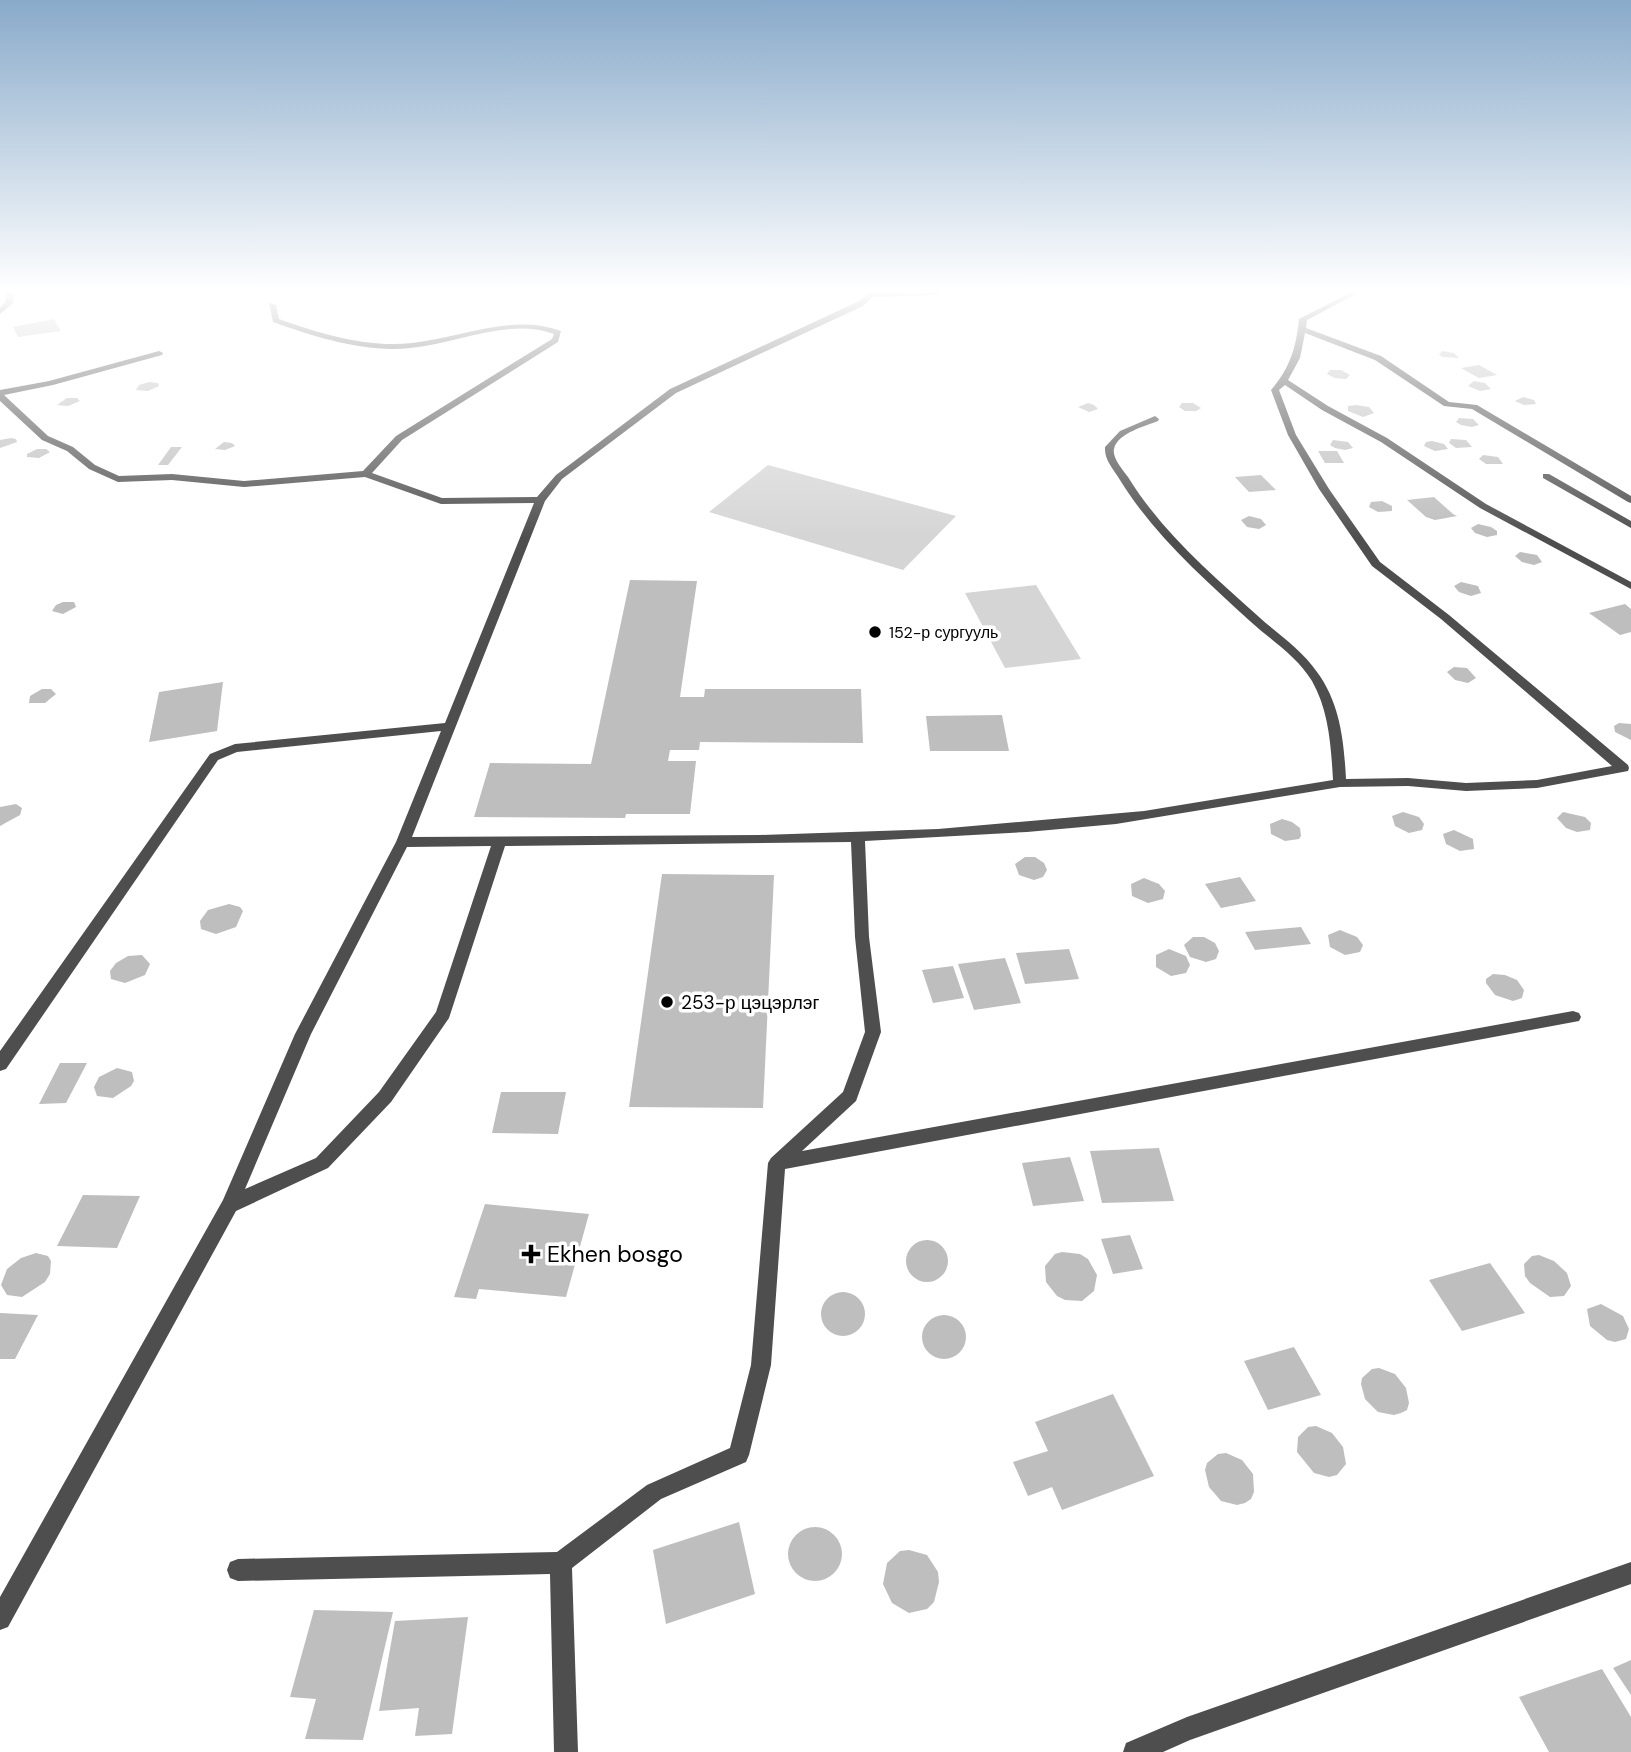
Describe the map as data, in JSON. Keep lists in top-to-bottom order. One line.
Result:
{"places":{"other":["152-р сургууль","253-р цэцэрлэг"],"health":["Ekhen bosgo"]}}
